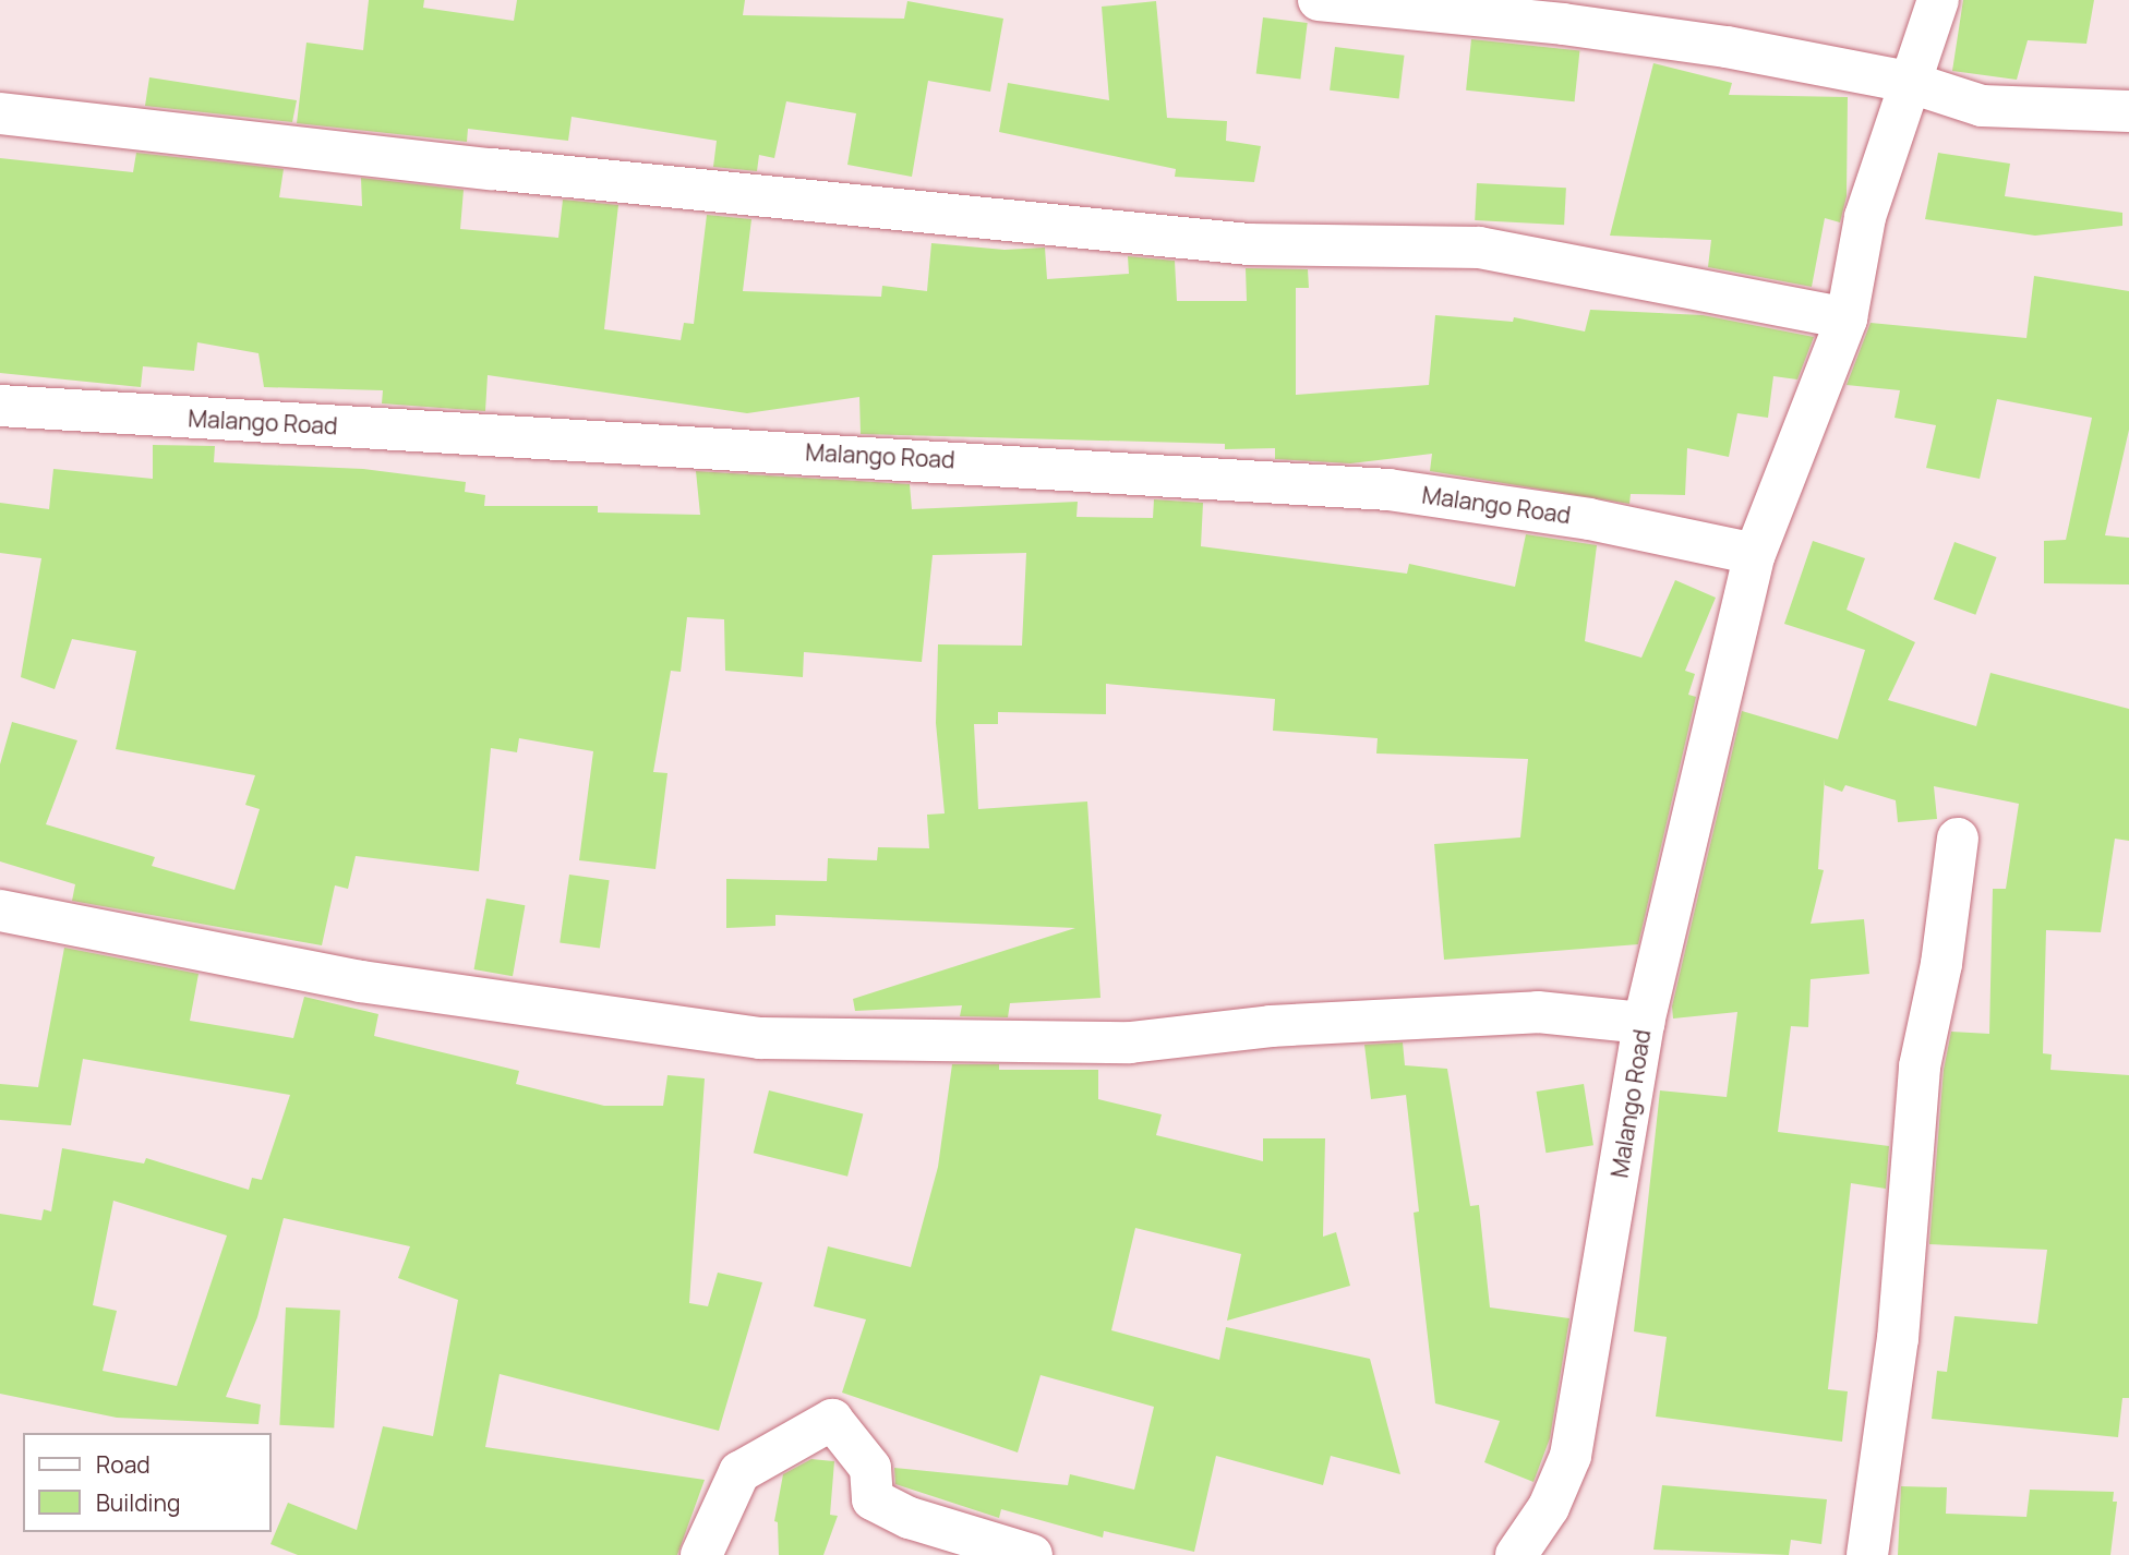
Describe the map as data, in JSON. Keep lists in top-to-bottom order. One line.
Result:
{"streets":{"street":["Malango Road"]},"legend":["Road","Building"]}
